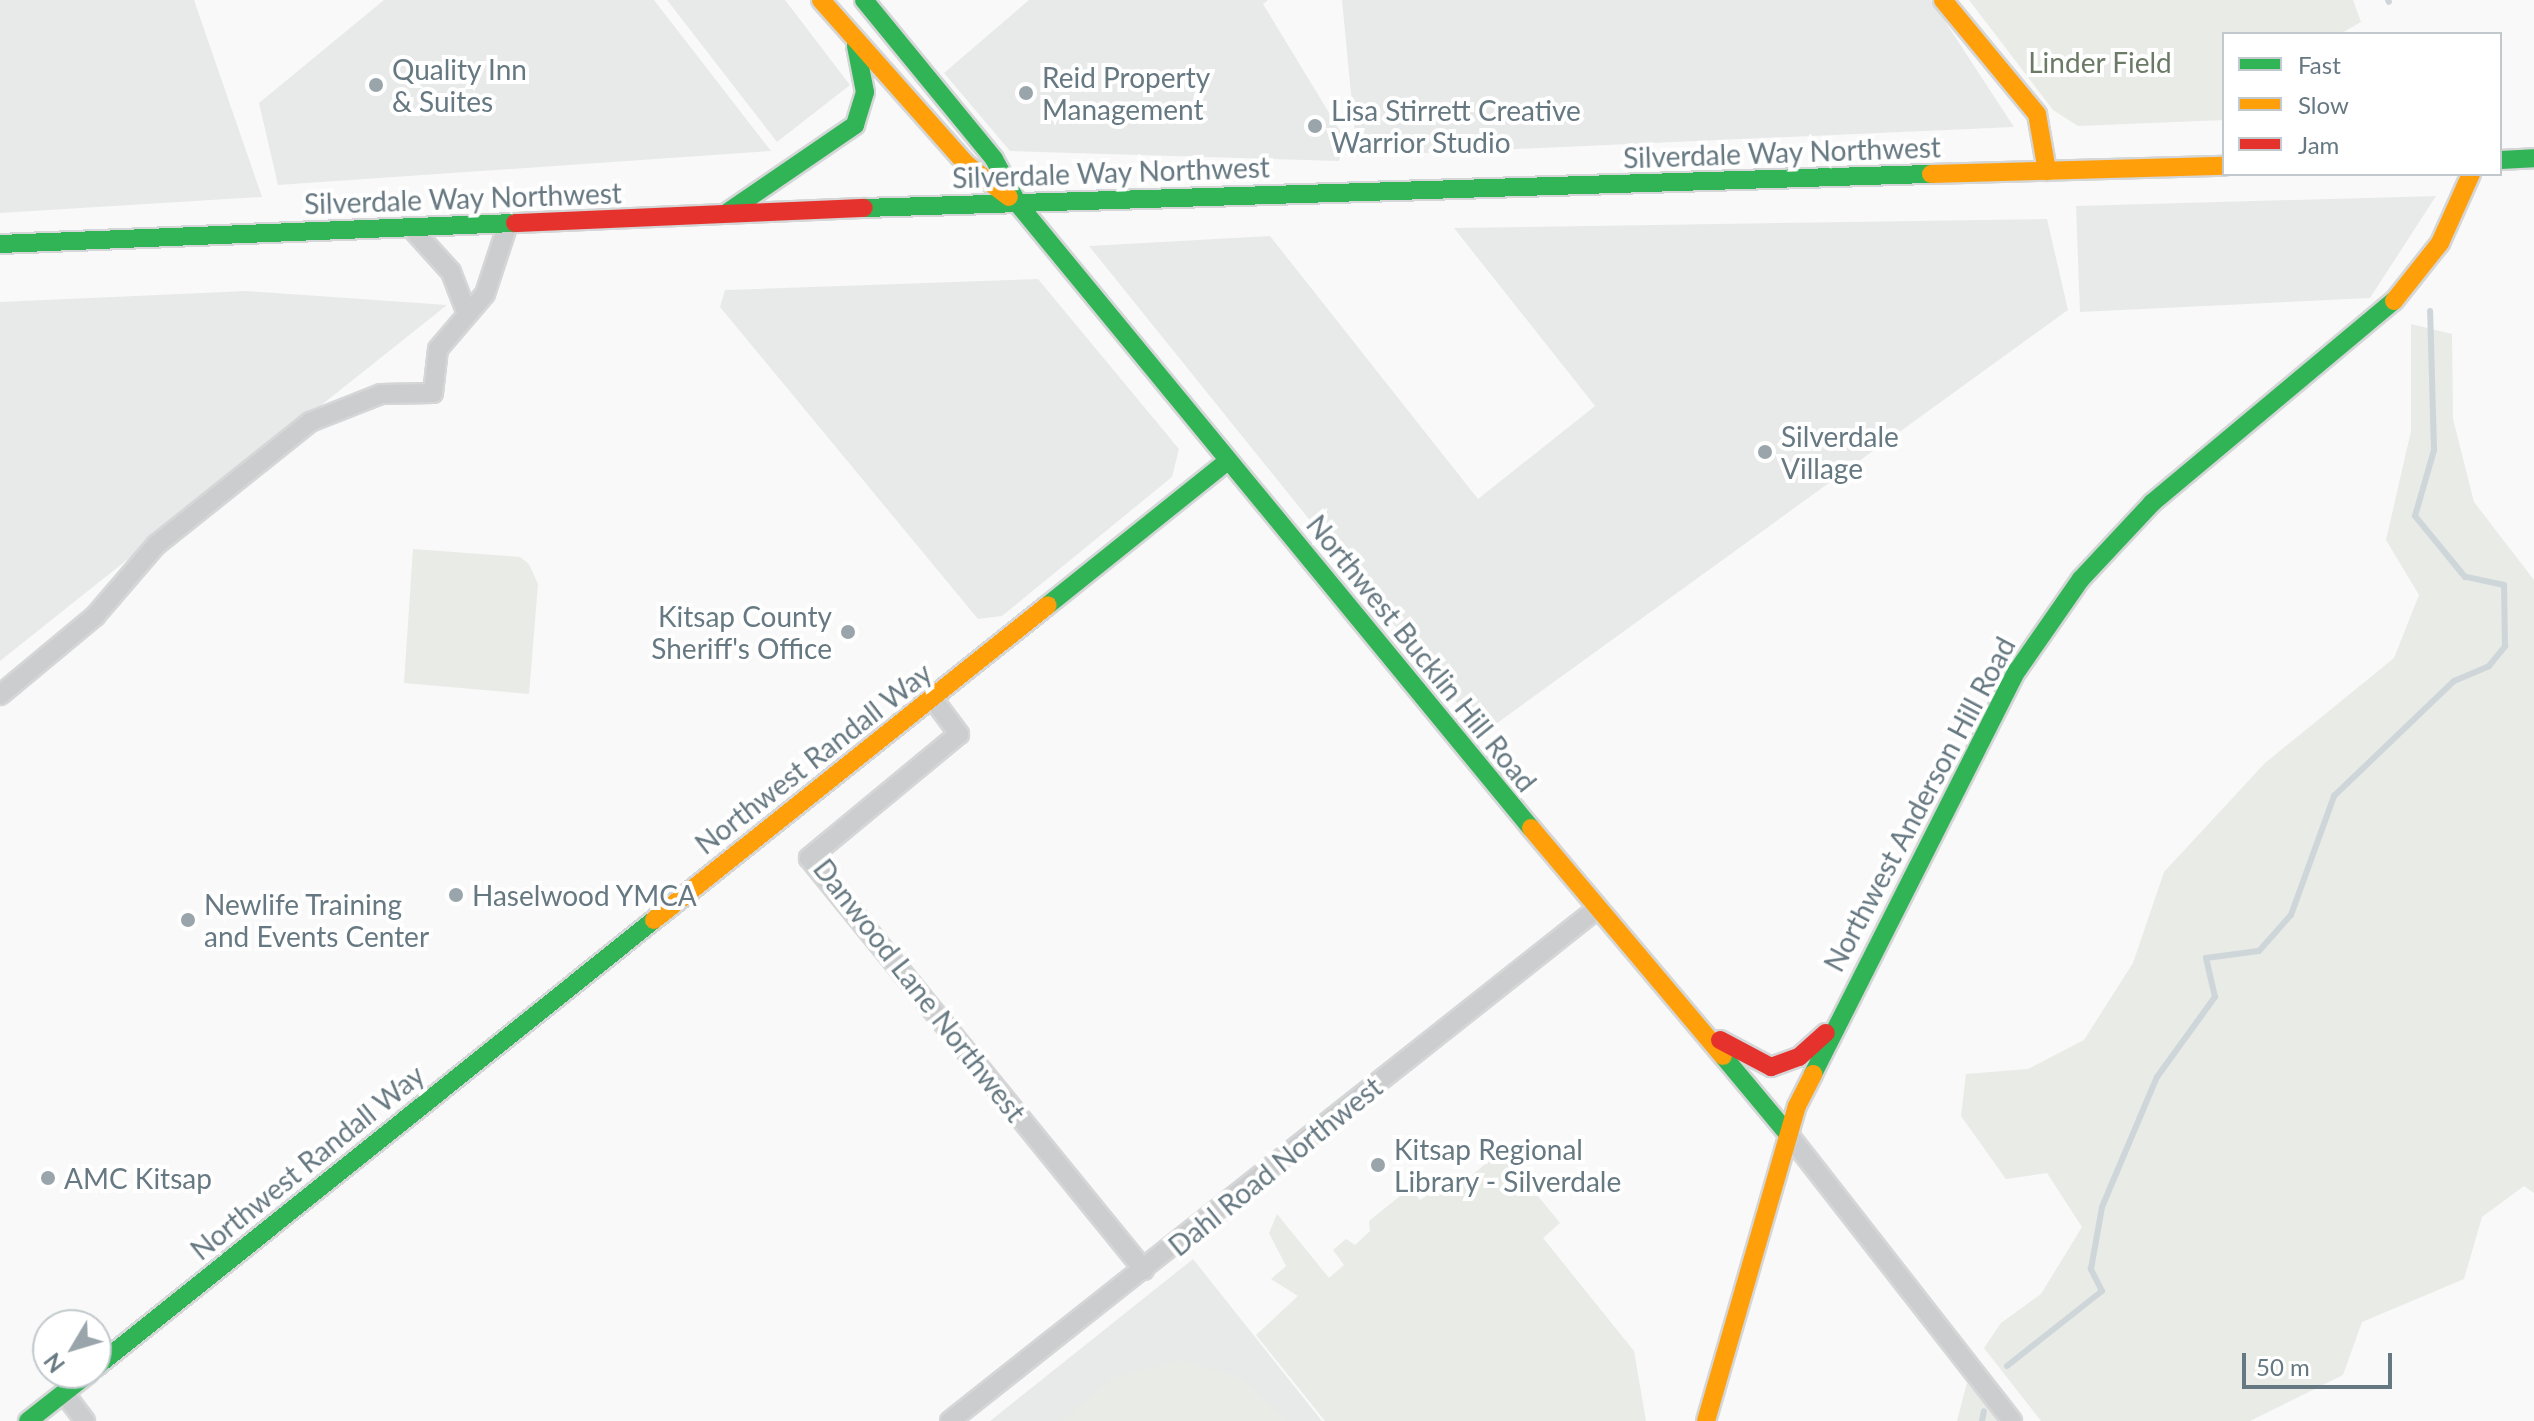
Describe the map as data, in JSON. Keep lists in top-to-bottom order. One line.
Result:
{"streets":{"main road":["Silverdale Way Northwest","Northwest Bucklin Hill Road","Northwest Randall Way","Northwest Anderson Hill Road"],"street":["Danwood Lane Northwest","Dahl Road Northwest"]},"crossings":[["Silverdale Way Northwest","Northwest Bucklin Hill Road"],["Northwest Bucklin Hill Road","Northwest Randall Way"],["Northwest Bucklin Hill Road","Northwest Anderson Hill Road"],["Northwest Bucklin Hill Road","Dahl Road Northwest"],["Northwest Randall Way","Danwood Lane Northwest"],["Danwood Lane Northwest","Dahl Road Northwest"]],"parks":["Linder Field"],"places":["Quality Inn & Suites","Reid Property Management","Lisa Stirrett Creative Warrior Studio","Silverdale Village","Kitsap County Sheriff's Office","Haselwood YMCA","Newlife Training and Events Center","Kitsap Regional Library - Silverdale","AMC Kitsap"],"legend":["Fast","Slow","Jam"],"scale_bar":"50 m","north":"bottom left"}
